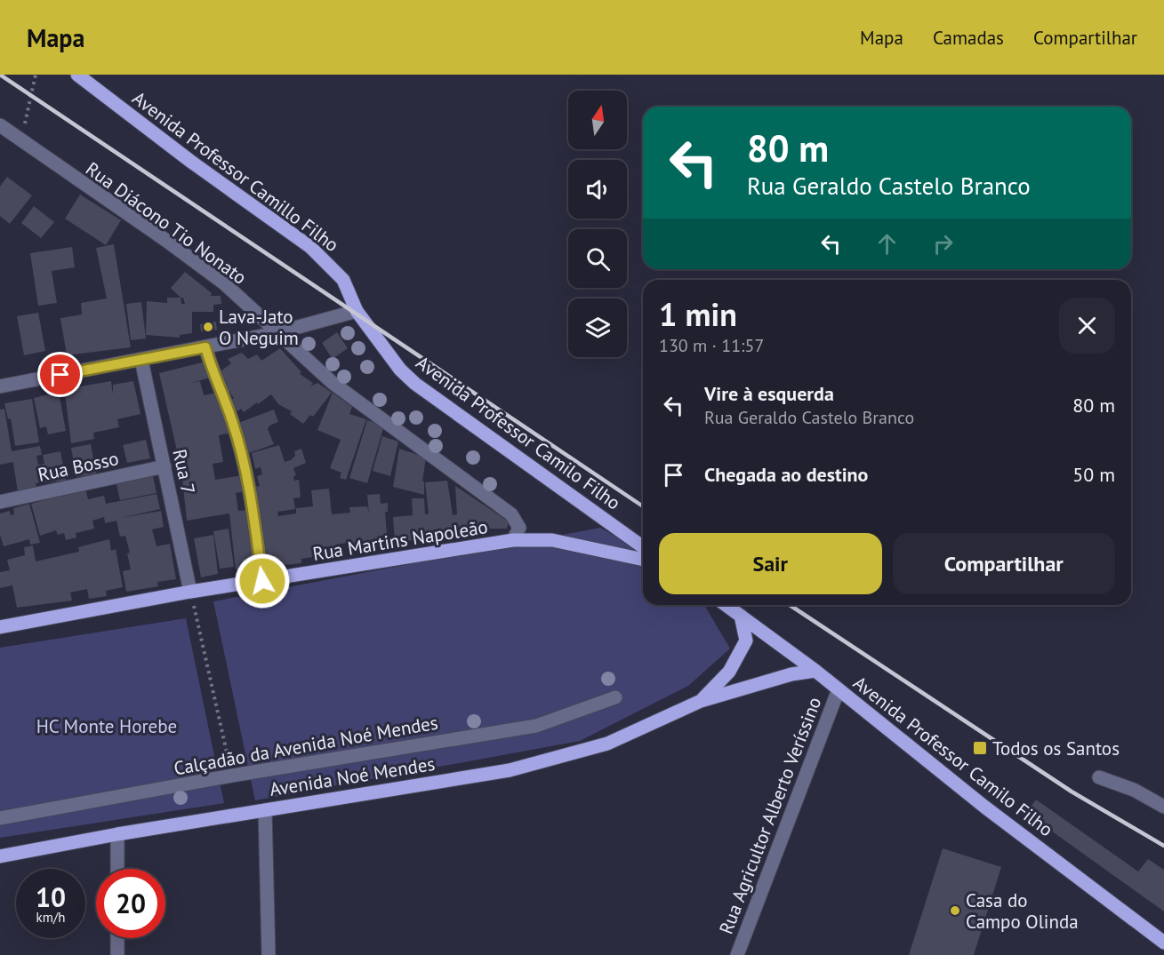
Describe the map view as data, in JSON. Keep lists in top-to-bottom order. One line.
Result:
{"streets":{"main road":["Avenida Professor Camillo Filho","Avenida Professor Camilo Filho","Rua Martins Napoleão","Avenida Noé Mendes"],"street":["Rua Diácono Tio Nonato","Rua Bosso","Rua 7","Calçadão da Avenida Noé Mendes","Rua Agricultor Alberto Veríssino"]},"crossings":[["Avenida Professor Camillo Filho","Avenida Professor Camilo Filho"],["Rua Diácono Tio Nonato","Rua Martins Napoleão"],["Avenida Professor Camilo Filho","Rua Agricultor Alberto Veríssino"],["Rua Bosso","Rua 7"],["Rua 7","Rua Martins Napoleão"]],"parks":["HC Monte Horebe"],"places":{"other":["Lava-Jato O Neguim","Casa do Campo Olinda"],"transit":["Todos os Santos"]},"north":"top","page":{"header":"Mapa","nav":["Mapa","Camadas","Compartilhar"],"turn":["80 m","Rua Geraldo Castelo Branco"],"heading":["1 min","130 m · 11:57"],"list":[{"name":"Vire à esquerda","note":"Rua Geraldo Castelo Branco","value":"80 m"},{"name":"Chegada ao destino","value":"50 m"}],"buttons":["Sair","Compartilhar"],"speed":"10 km/h","limit":"20"}}
